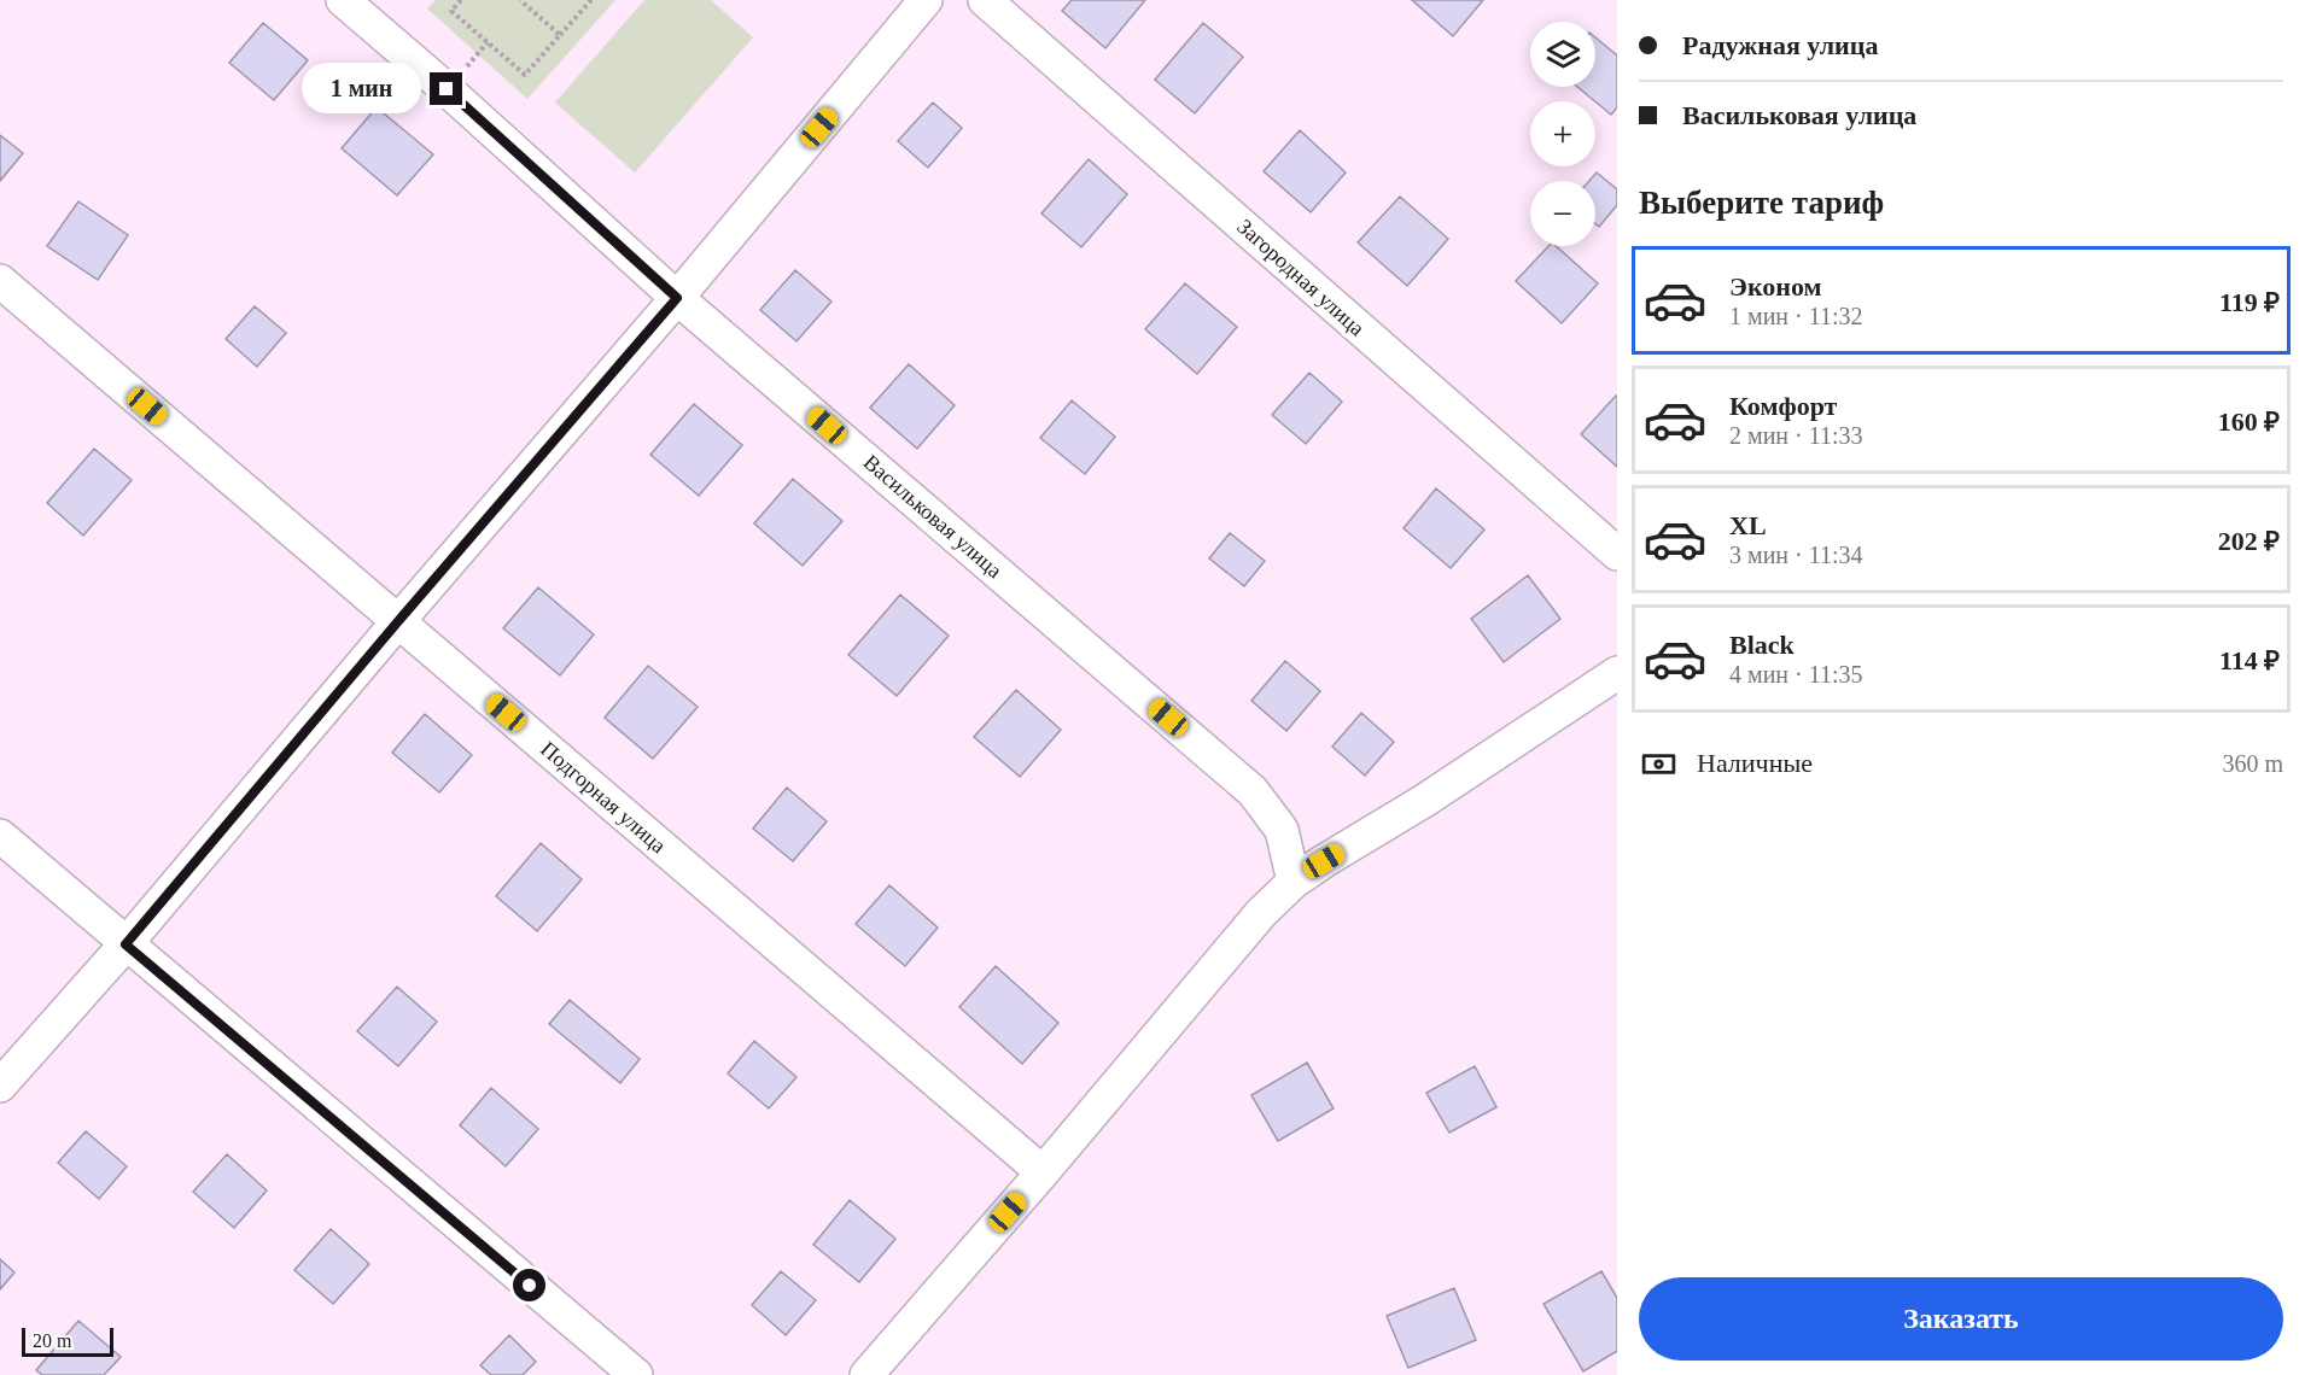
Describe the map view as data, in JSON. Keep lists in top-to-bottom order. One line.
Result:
{"streets":{"street":["Загородная улица","Васильковая улица","Подгорная улица"]},"scale_bar":"20 m","page":{"banner":["Радужная улица","Васильковая улица"],"map_buttons":["+","−"],"bubble":"1 мин","heading":"Выберите тариф","list":[{"name":"Эконом","note":"1 мин · 11:32","value":"119 ₽"},{"name":"Комфорт","note":"2 мин · 11:33","value":"160 ₽"},{"name":"XL","note":"3 мин · 11:34","value":"202 ₽"},{"name":"Black","note":"4 мин · 11:35","value":"114 ₽"}],"pay":["Наличные","360 m"],"buttons":"Заказать","scale":"20 m"}}
